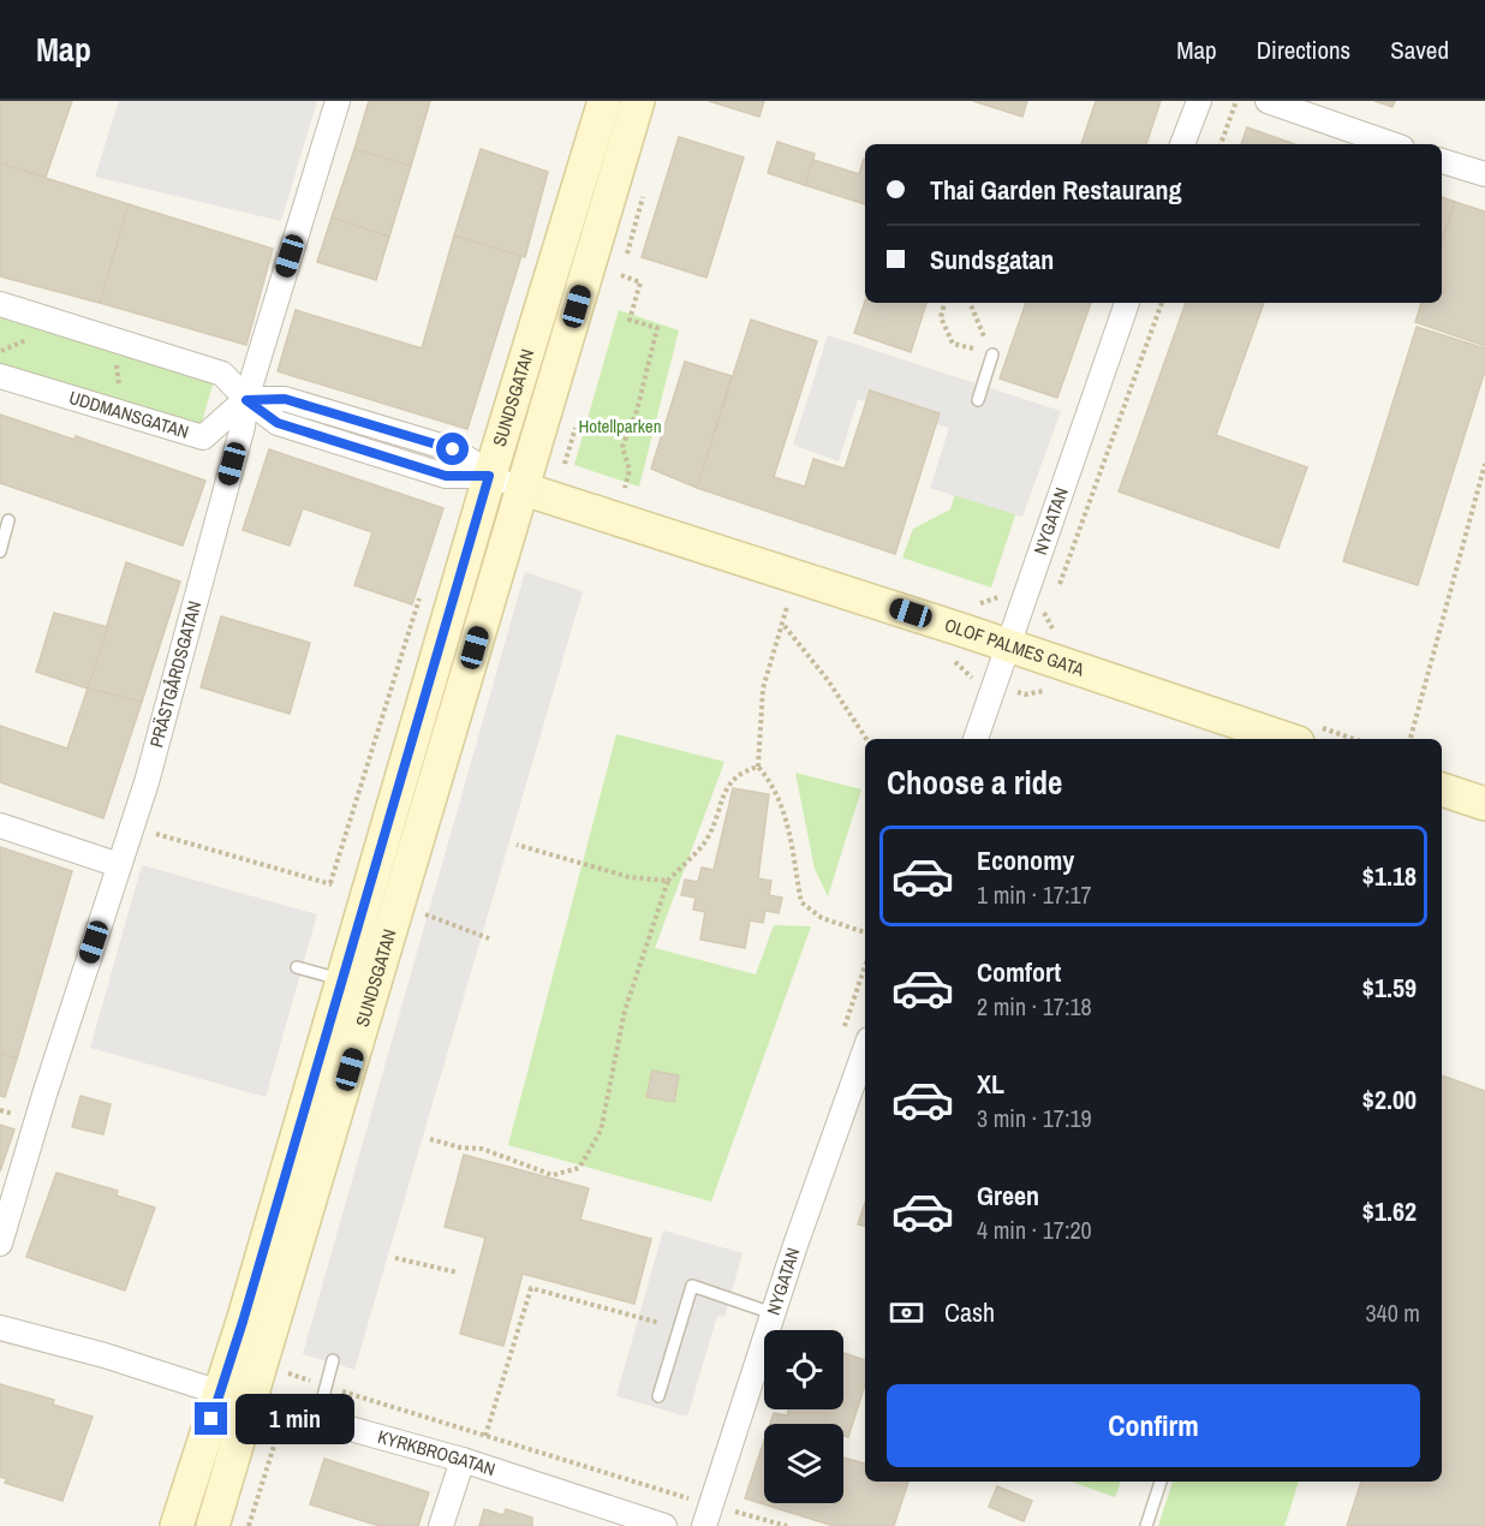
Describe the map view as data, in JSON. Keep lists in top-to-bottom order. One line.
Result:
{"streets":{"main road":["SUNDSGATAN","OLOF PALMES GATA"],"street":["UDDMANSGATAN","NYGATAN","PRÄSTGÅRDSGATAN","KYRKBROGATAN"]},"crossings":[["SUNDSGATAN","OLOF PALMES GATA"],["SUNDSGATAN","KYRKBROGATAN"],["UDDMANSGATAN","PRÄSTGÅRDSGATAN"],["NYGATAN","OLOF PALMES GATA"]],"parks":["Hotellparken"],"page":{"header":"Map","nav":["Map","Directions","Saved"],"banner":["Thai Garden Restaurang","Sundsgatan"],"heading":"Choose a ride","list":[{"name":"Economy","note":"1 min · 17:17","value":"$1.18"},{"name":"Comfort","note":"2 min · 17:18","value":"$1.59"},{"name":"XL","note":"3 min · 17:19","value":"$2.00"},{"name":"Green","note":"4 min · 17:20","value":"$1.62"}],"pay":["Cash","340 m"],"buttons":"Confirm","bubble":"1 min"}}
